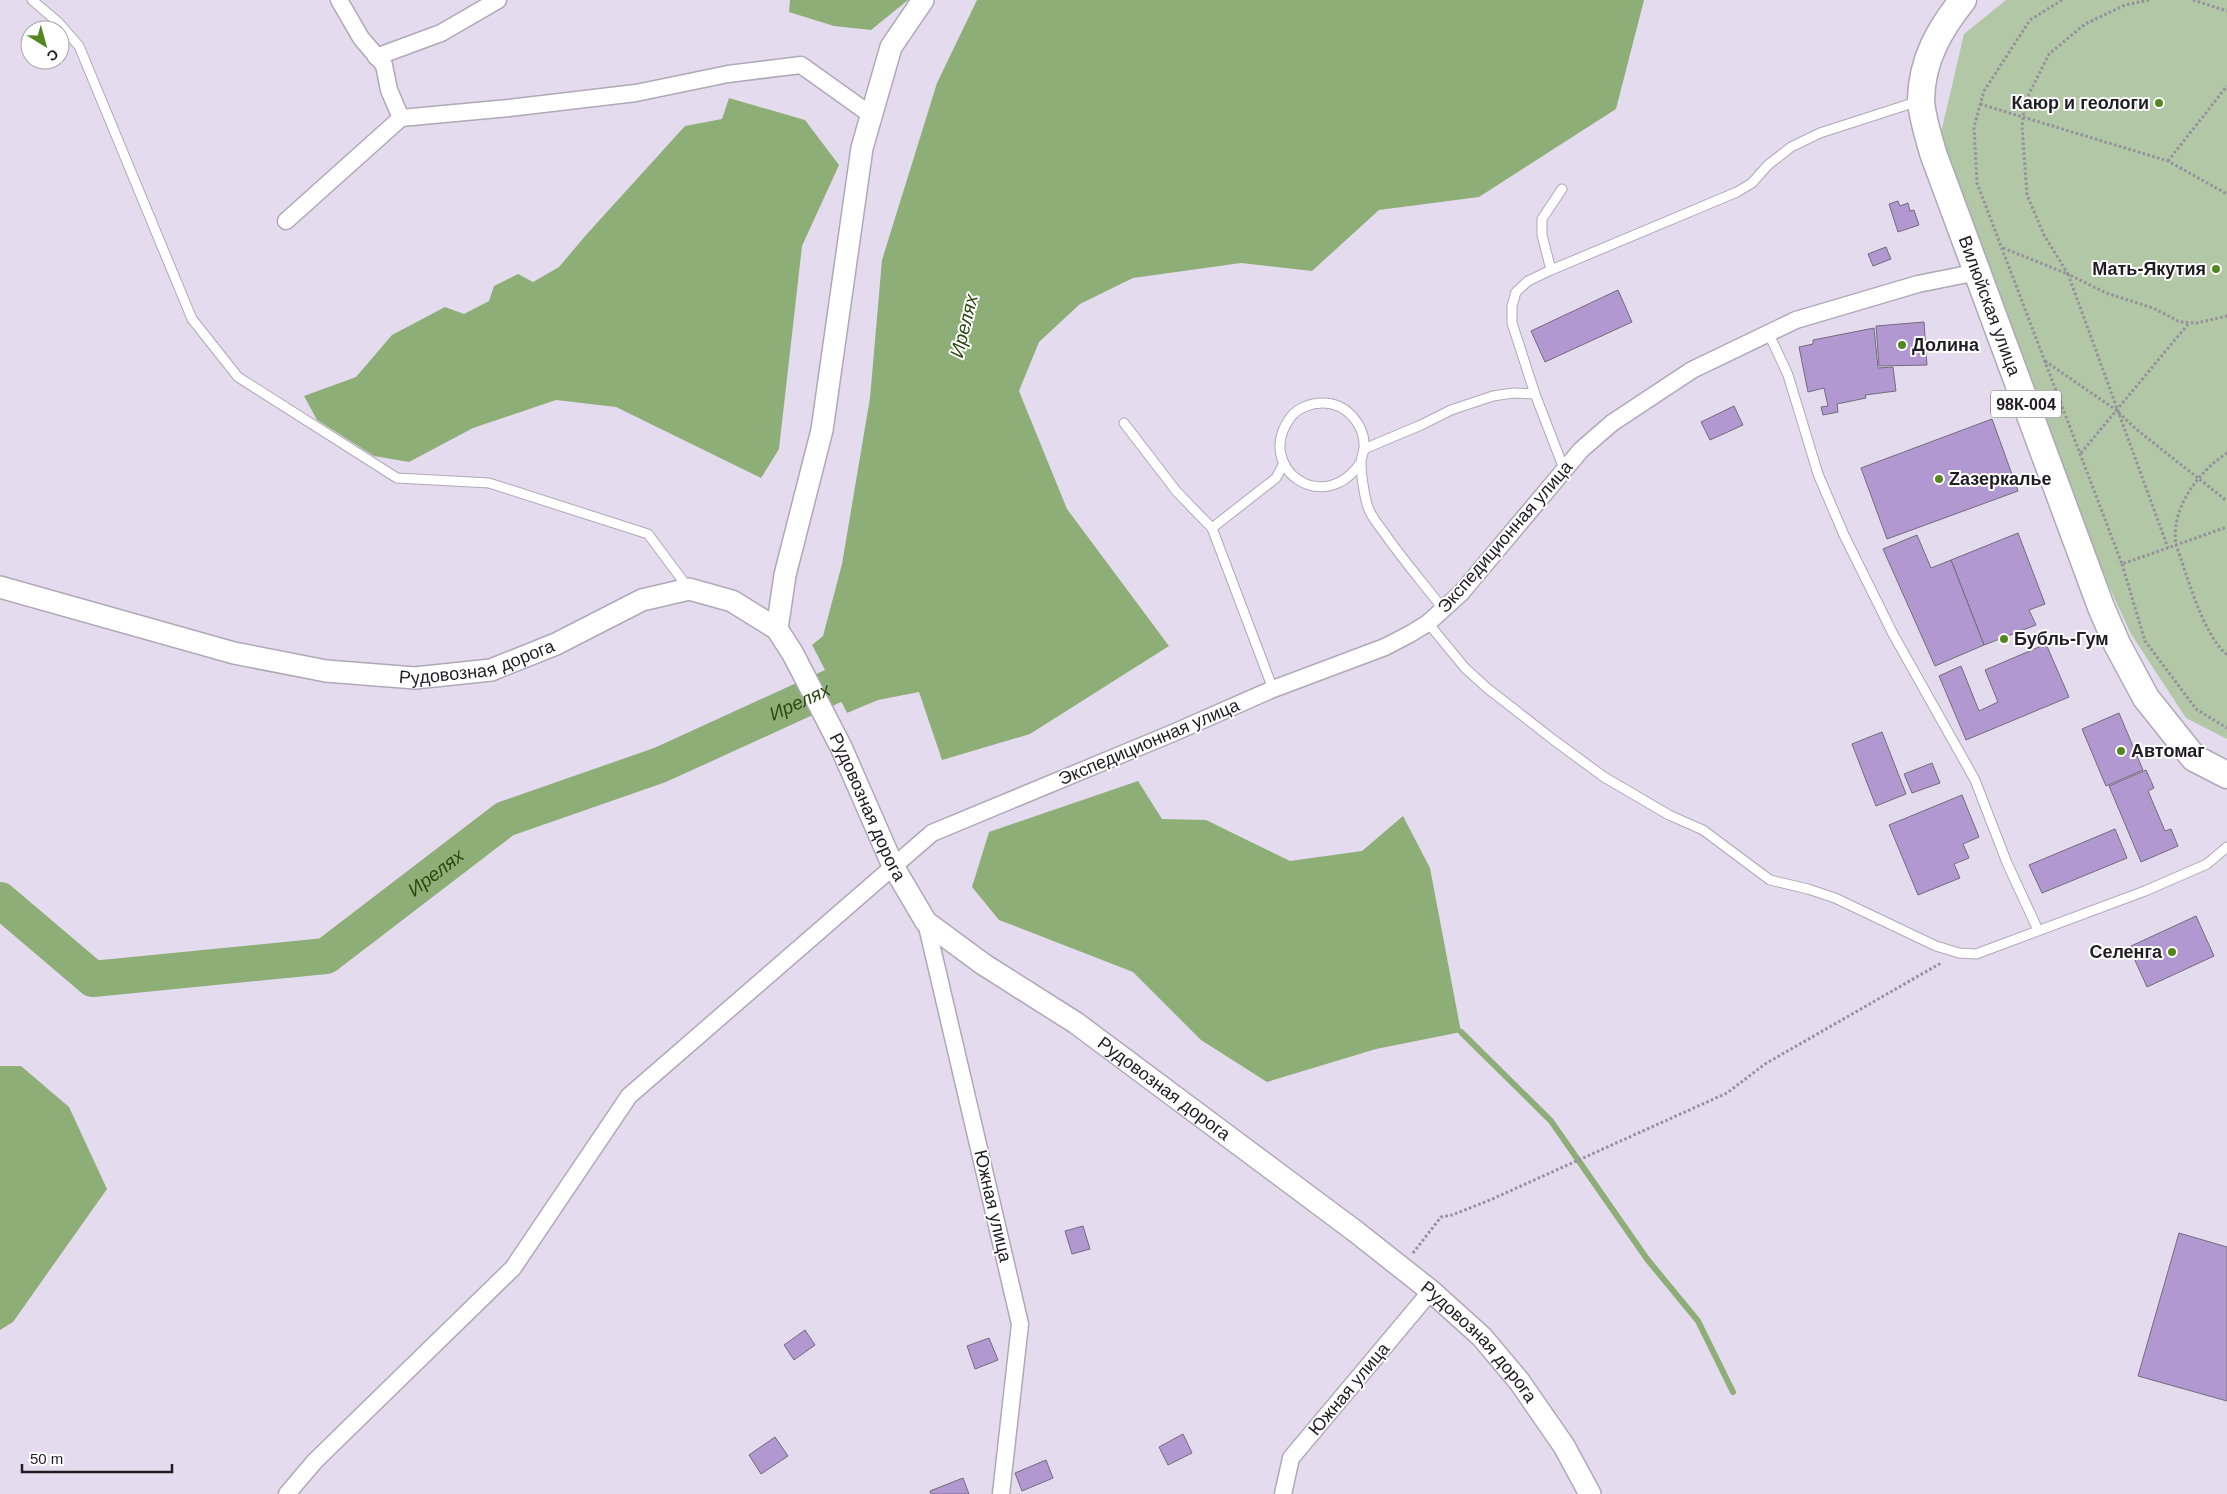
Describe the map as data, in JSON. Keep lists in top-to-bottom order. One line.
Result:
{"streets":{"main road":["Вилюйская улица","98К-004"],"street":["Экспедиционная улица","Рудовозная дорога","Южная улица"]},"crossings":[["Вилюйская улица","Экспедиционная улица"],["Экспедиционная улица","Рудовозная дорога"],["Рудовозная дорога","Южная улица"]],"water":["Ирелях"],"places":["Каюр и геологи","Мать-Якутия","Долина","Zазеркалье","Бубль-Гум","Автомаг","Селенга"],"scale_bar":"50 m","north":"bottom right"}
